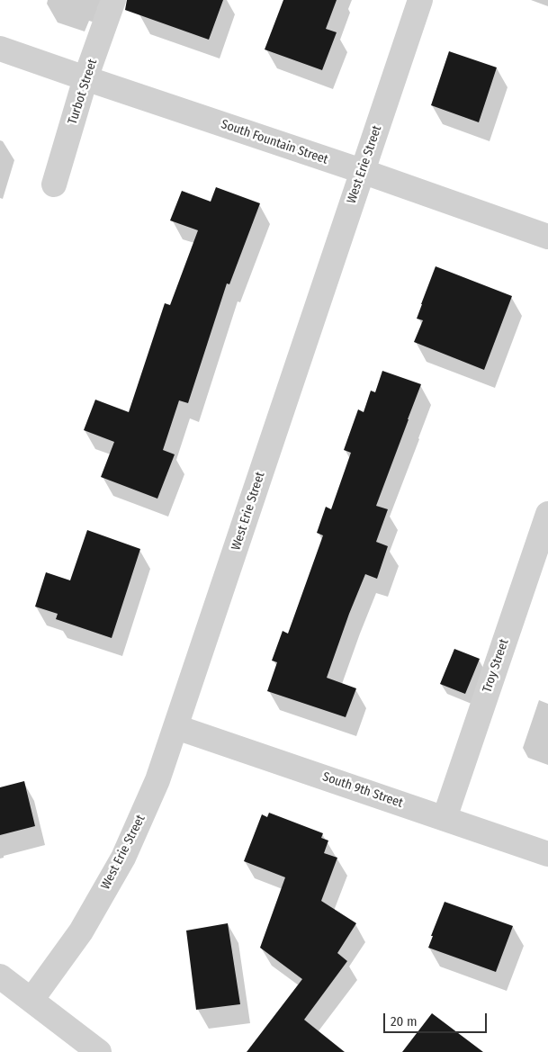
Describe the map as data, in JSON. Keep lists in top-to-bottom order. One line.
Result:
{"streets":{"street":["Turbot Street","South Fountain Street","West Erie Street","Troy Street","South 9th Street"]},"crossings":[["Turbot Street","South Fountain Street"],["South Fountain Street","West Erie Street"],["West Erie Street","South 9th Street"],["Troy Street","South 9th Street"]],"scale_bar":"20 m"}
